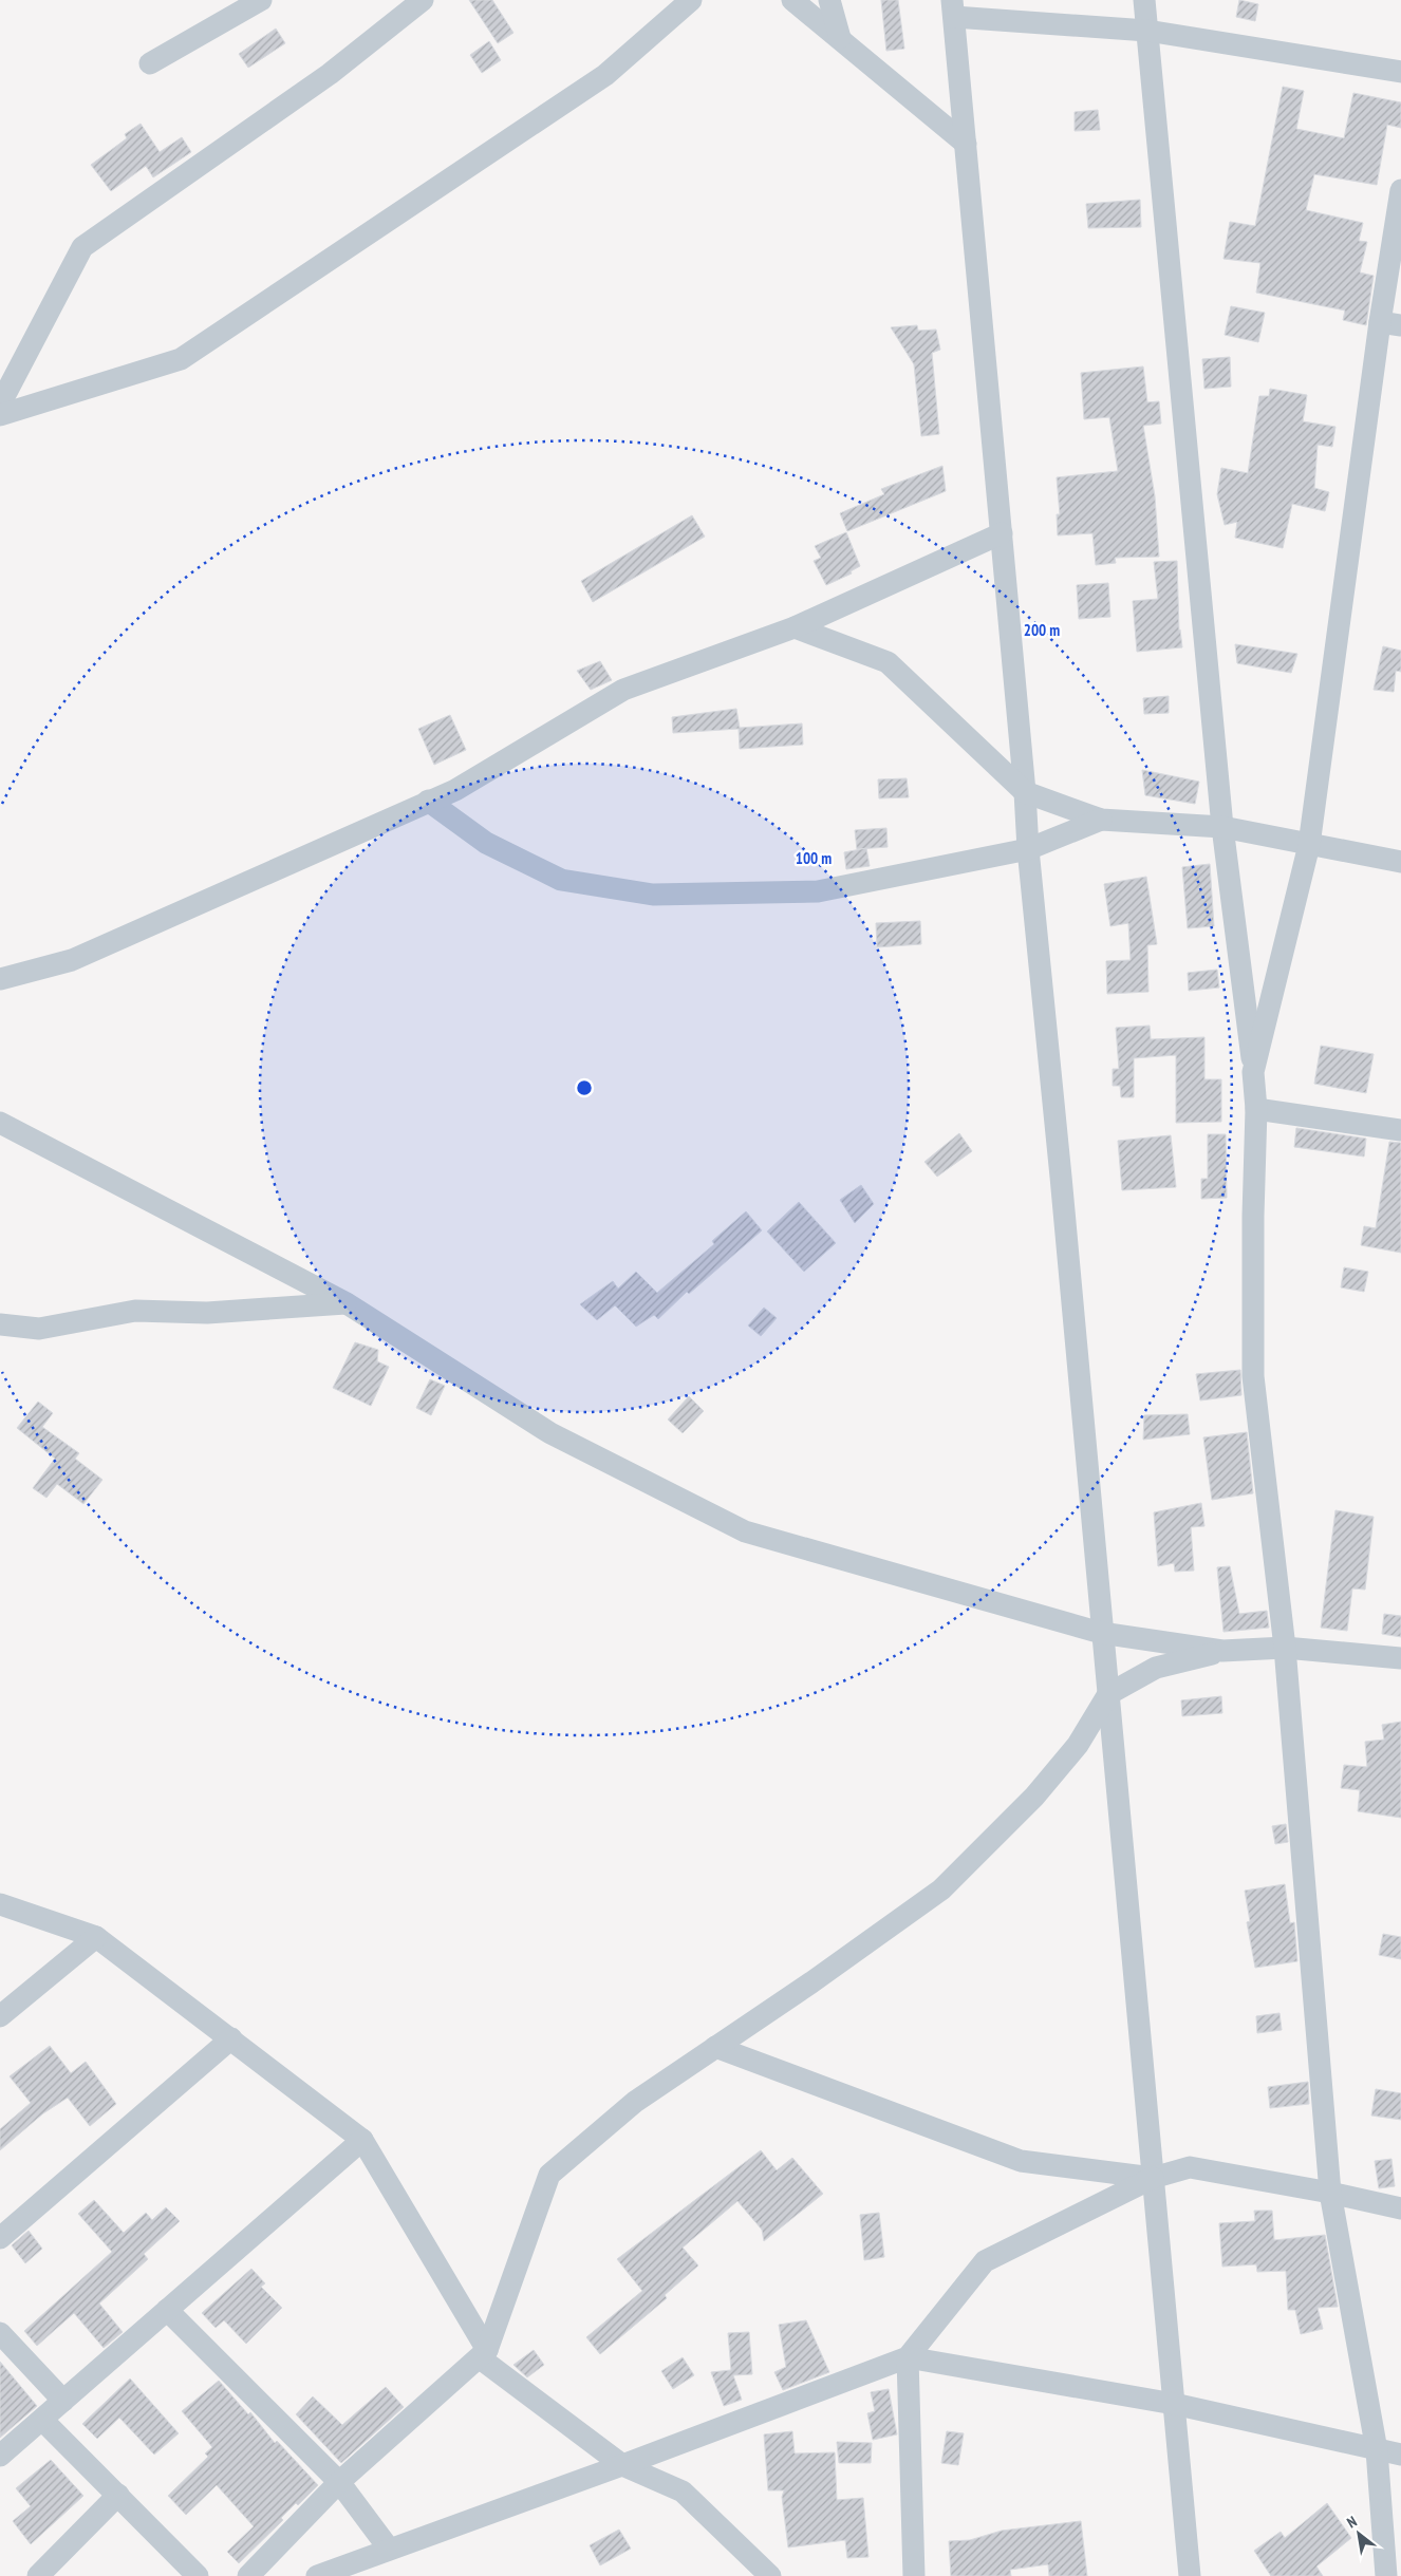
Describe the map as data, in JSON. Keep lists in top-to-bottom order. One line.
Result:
{"north":"top left","rings":["200 m","100 m"]}
